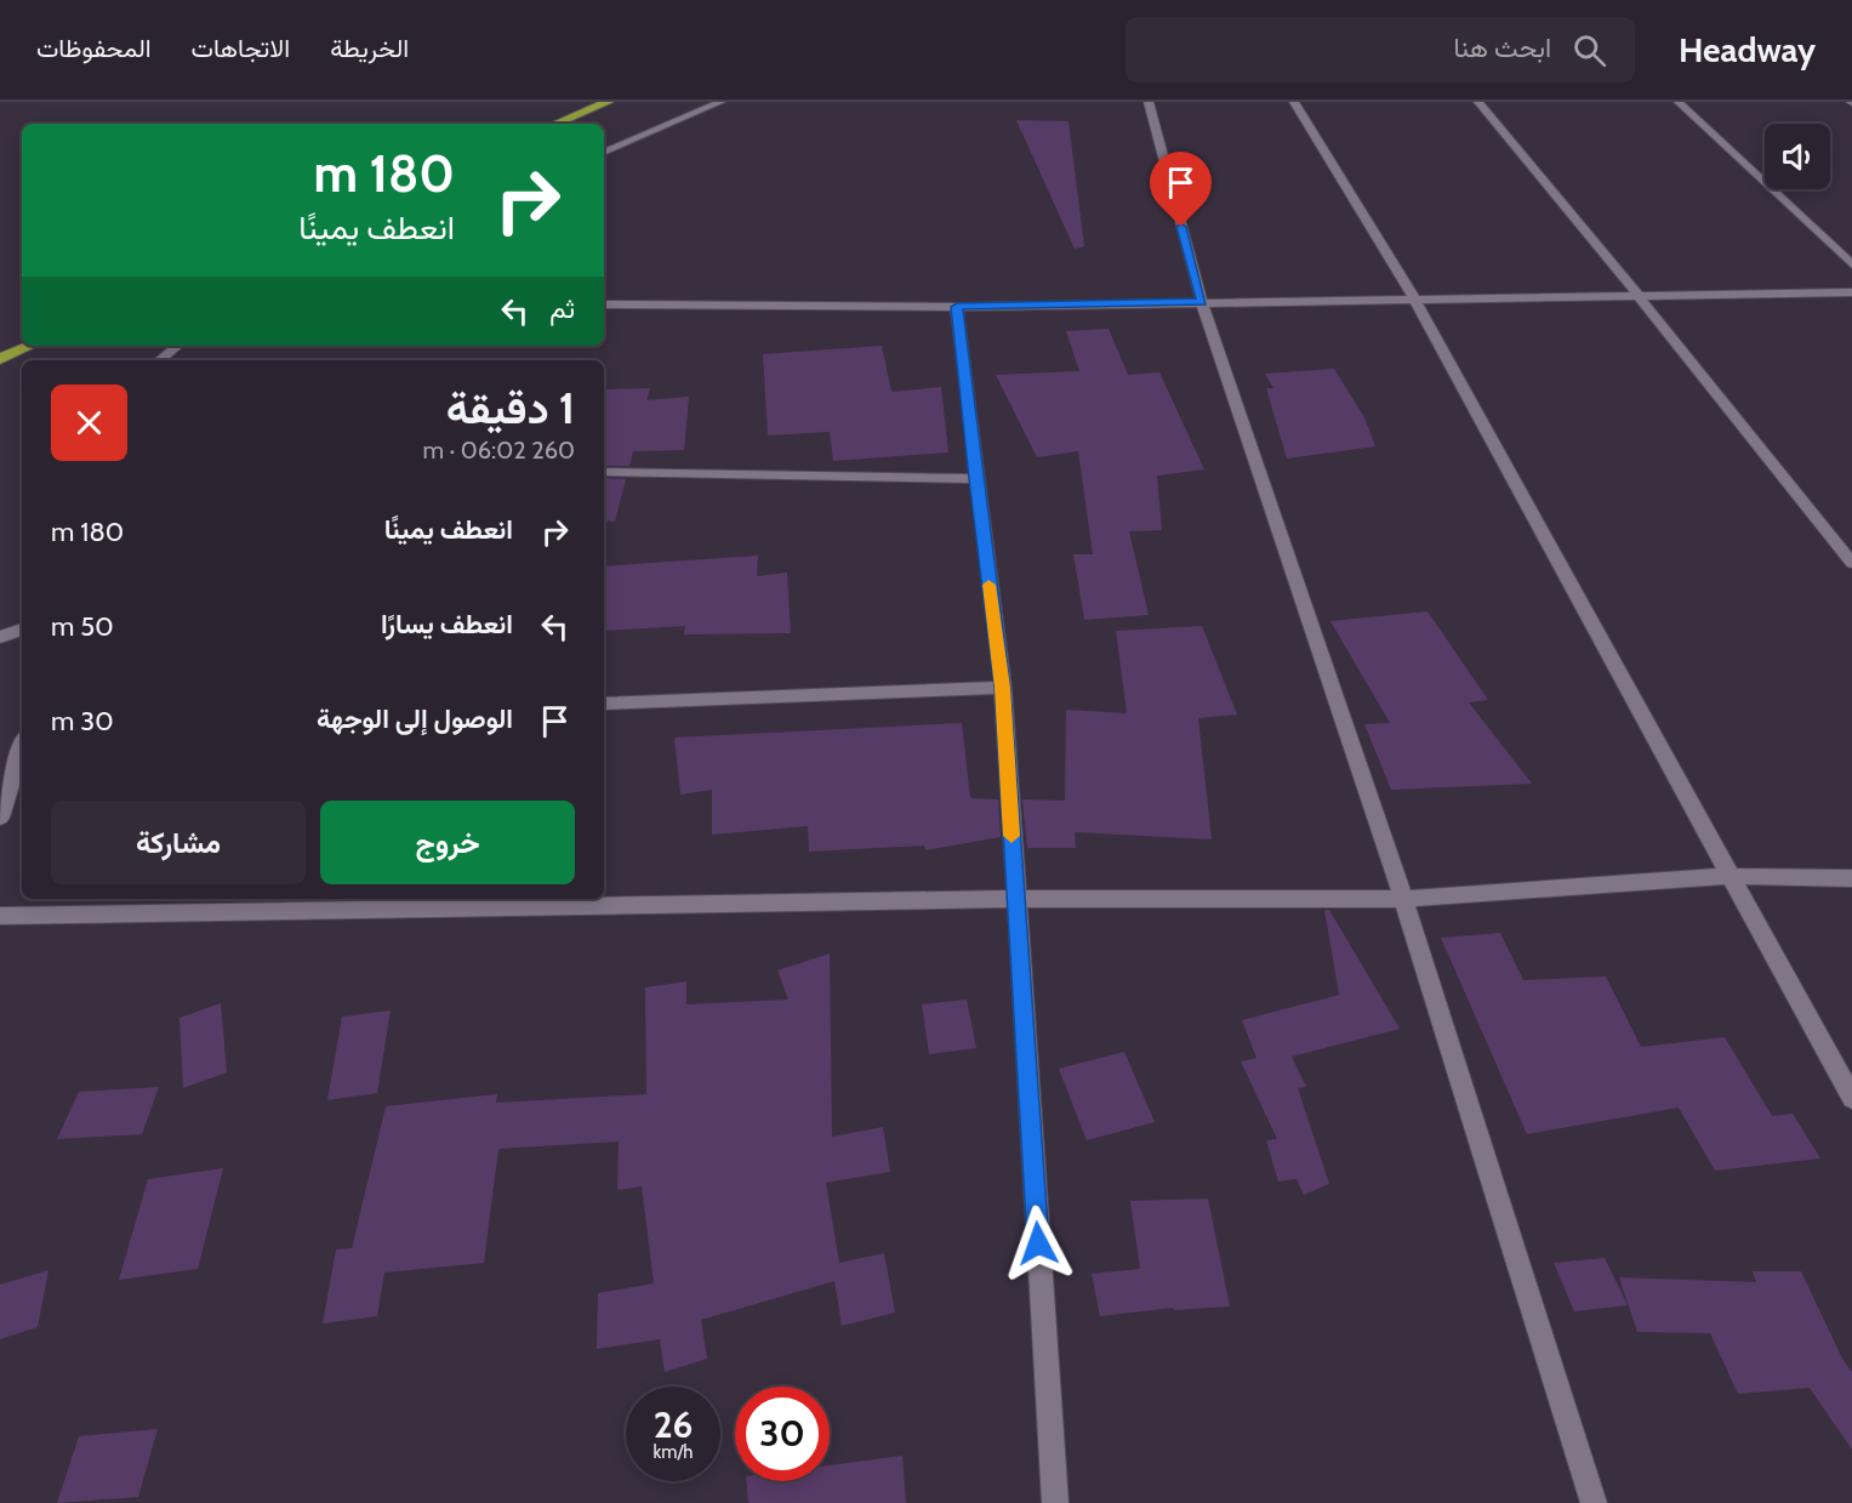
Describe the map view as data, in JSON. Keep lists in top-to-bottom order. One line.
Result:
{"page":{"header":"Headway","search":"ابحث هنا","nav":["الخريطة","الاتجاهات","المحفوظات"],"turn":["180 m","انعطف يمينًا"],"then":"ثم","heading":["1 دقيقة","260 m · 06:02"],"list":[{"name":"انعطف يمينًا","value":"180 m"},{"name":"انعطف يسارًا","value":"50 m"},{"name":"الوصول إلى الوجهة","value":"30 m"}],"buttons":["خروج","مشاركة"],"speed":"26 km/h","limit":"30"}}
